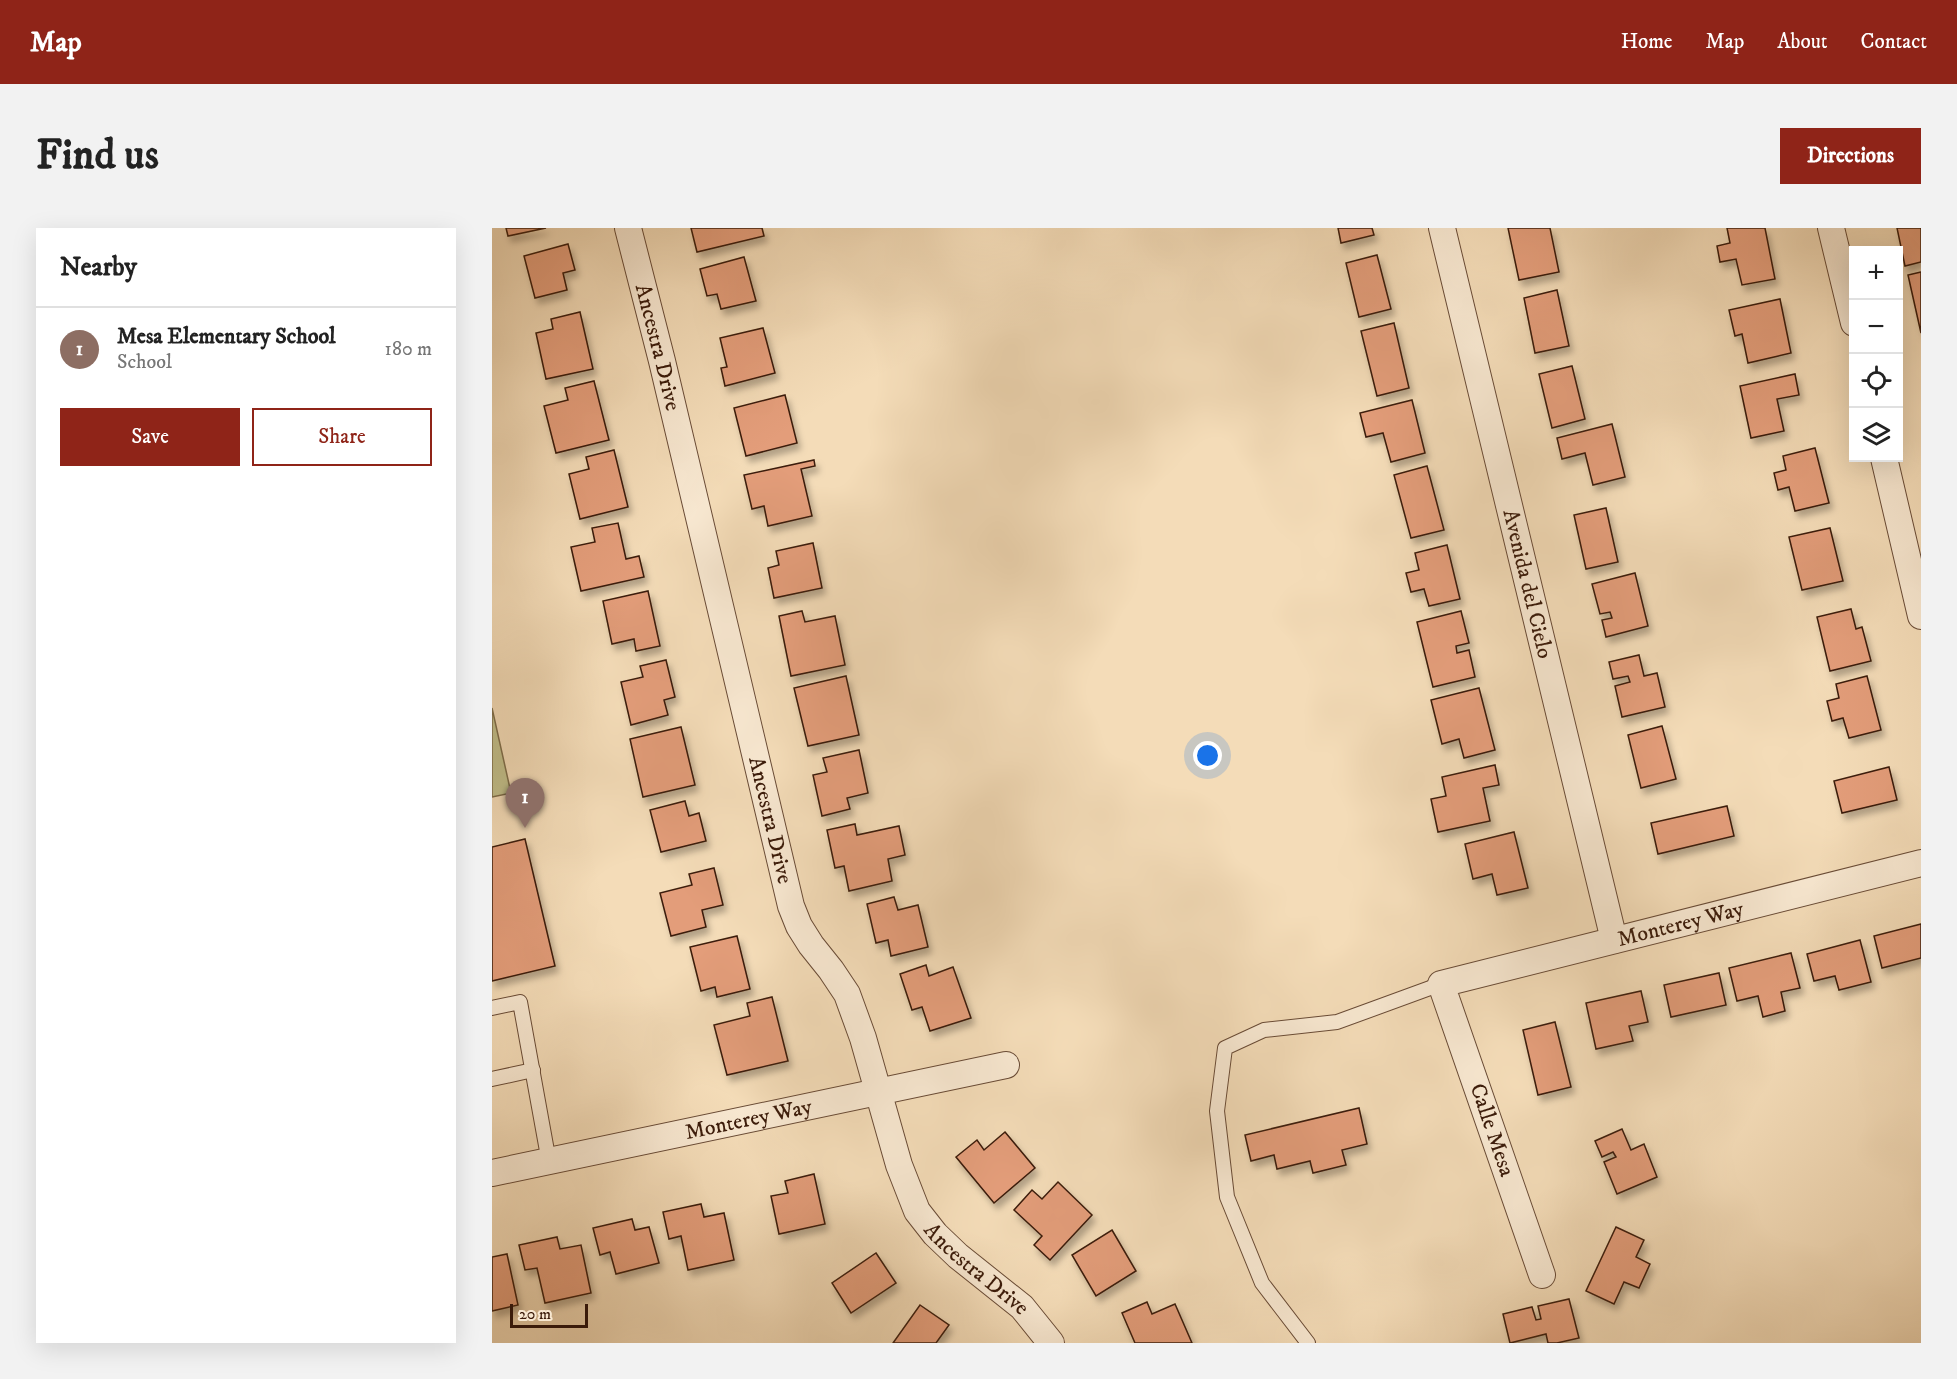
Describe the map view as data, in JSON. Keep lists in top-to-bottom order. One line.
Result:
{"streets":{"street":["Ancestra Drive","Avenida del Cielo","Monterey Way","Calle Mesa"]},"crossings":[["Ancestra Drive","Monterey Way"],["Avenida del Cielo","Monterey Way"],["Monterey Way","Calle Mesa"]],"scale_bar":"20 m","page":{"header":"Map","nav":["Home","Map","About","Contact"],"buttons":["Directions",["Save","Share"]],"title":"Find us","heading":"Nearby","map_buttons":["+","−"],"list":[{"mark":"1","name":"Mesa Elementary School","note":"School","value":"180 m"}],"pins":"1","scale":"20 m"}}
